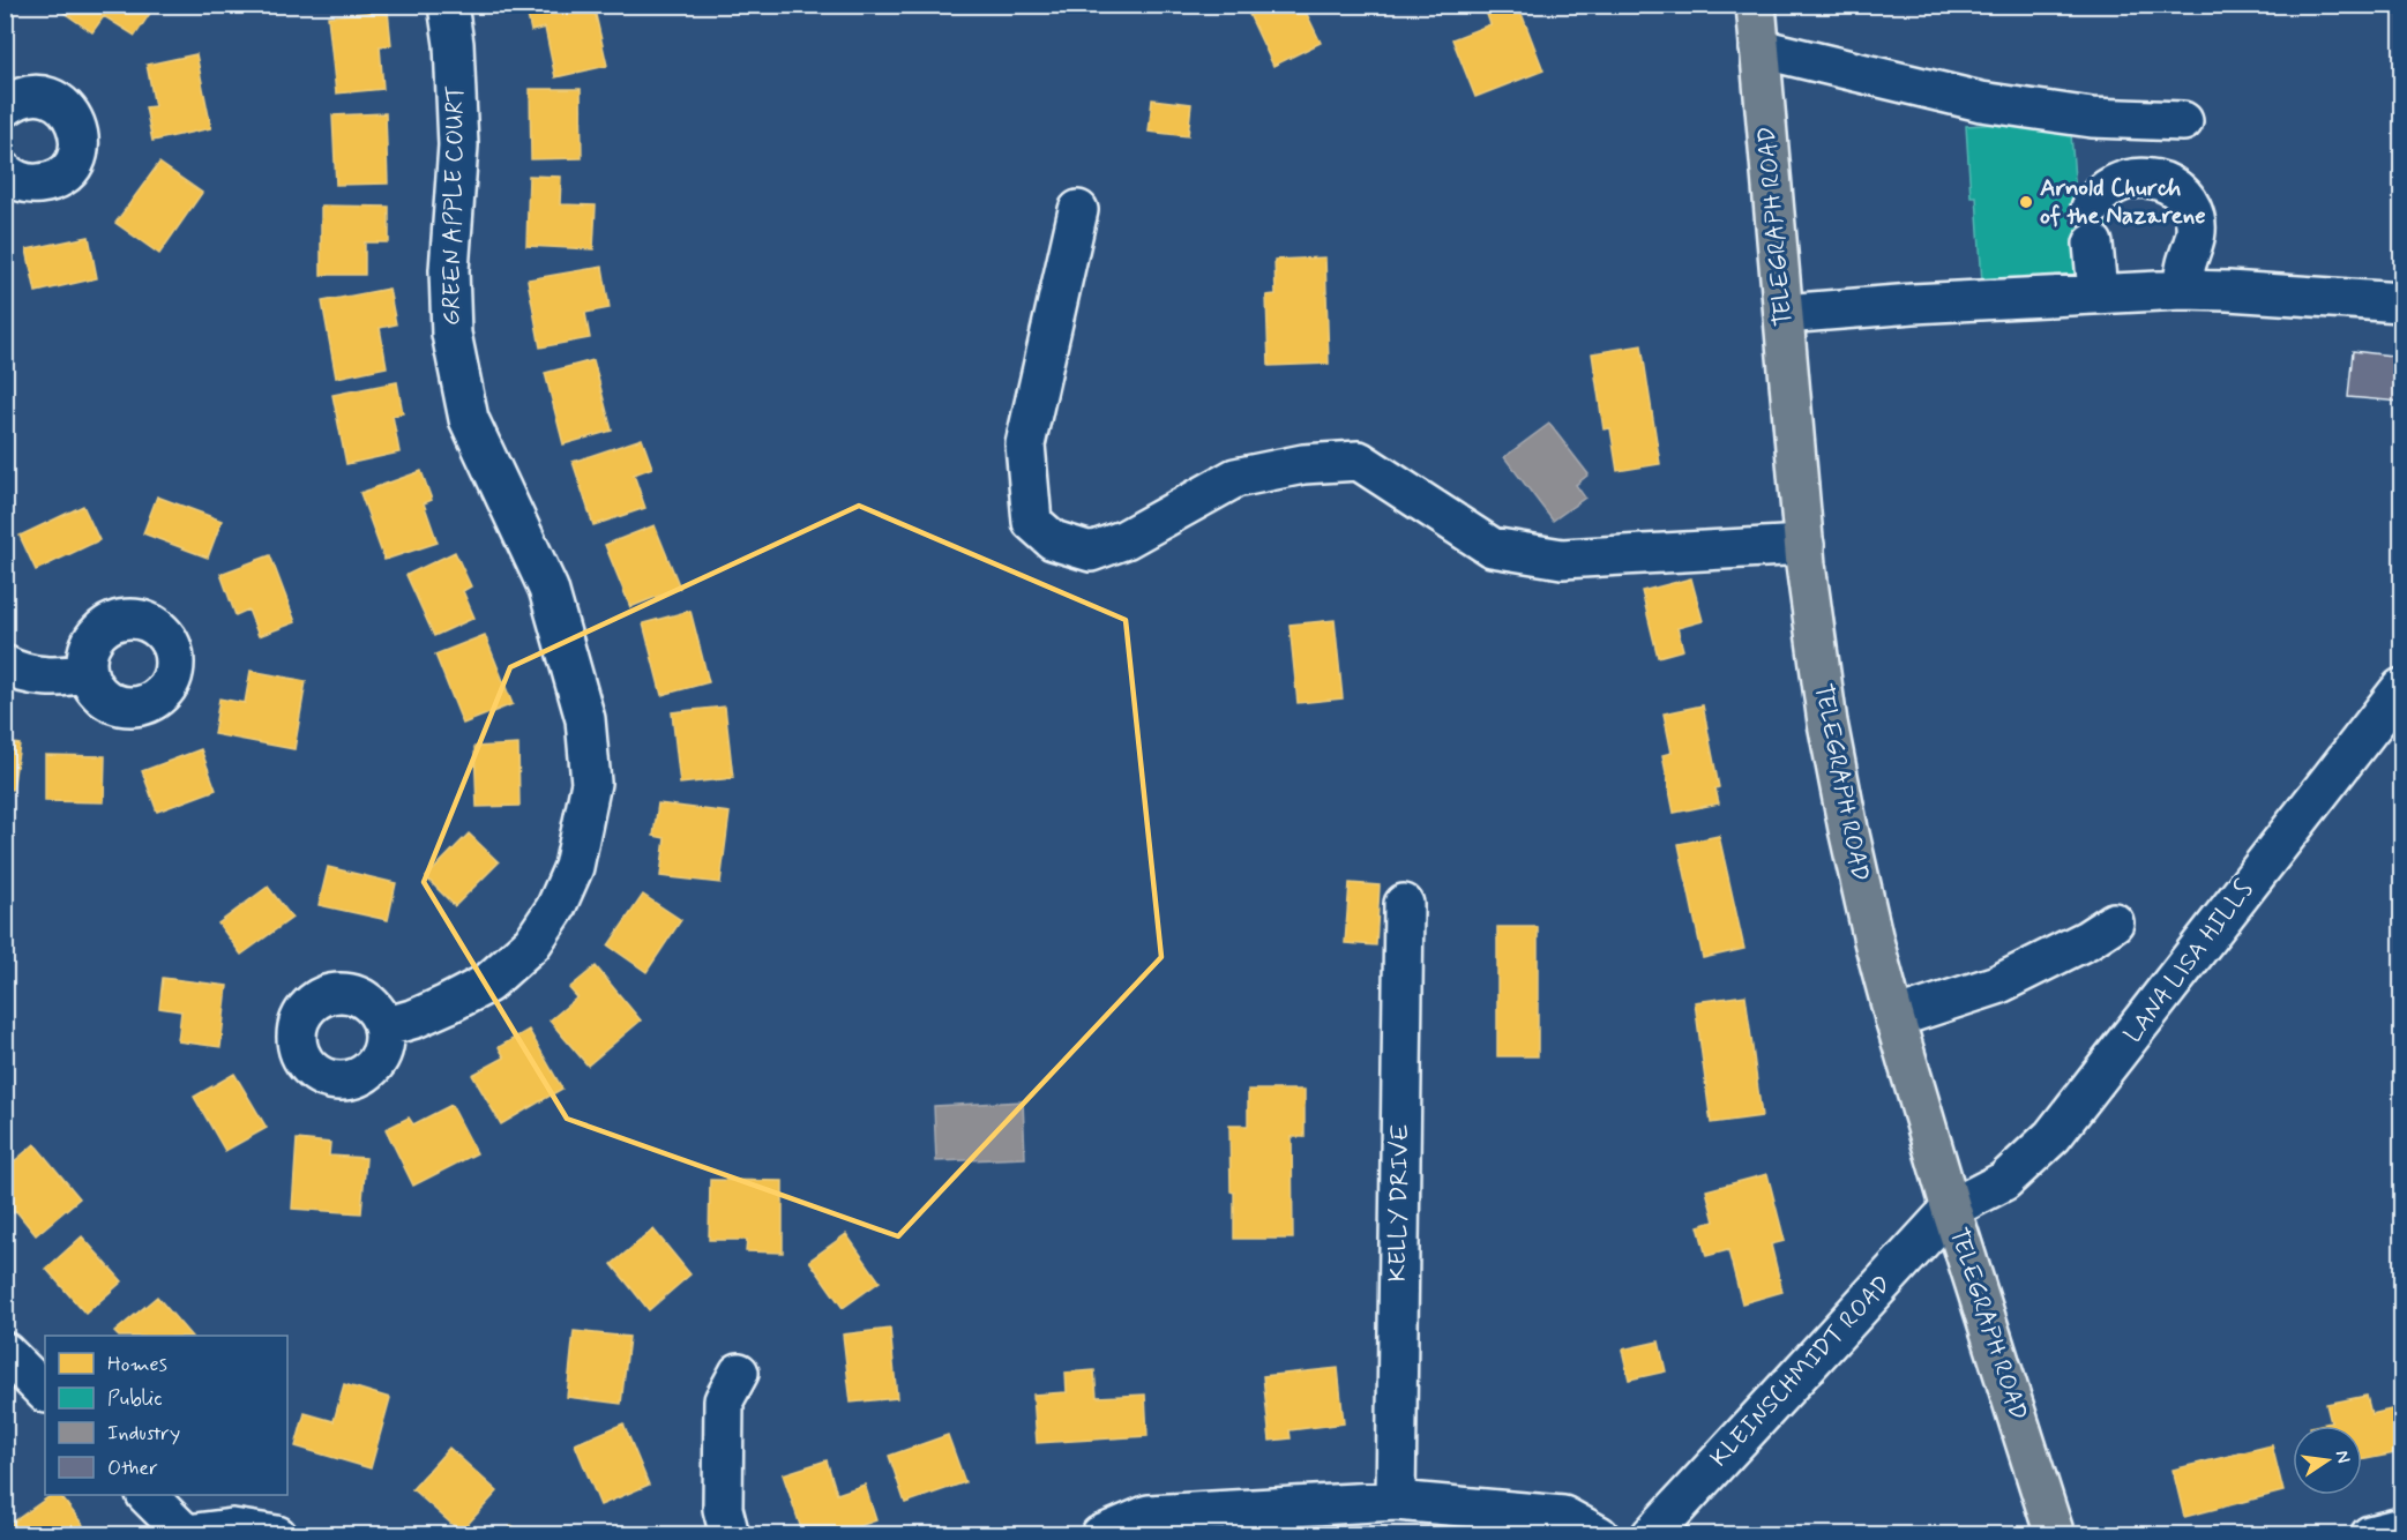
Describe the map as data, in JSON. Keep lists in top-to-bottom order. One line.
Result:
{"streets":{"main road":["TELEGRAPH ROAD"],"street":["GREEN APPLE COURT","LANA LISA HILLS","KELLY DRIVE","KLEINSCHMIDT ROAD"]},"crossings":[["TELEGRAPH ROAD","LANA LISA HILLS"],["TELEGRAPH ROAD","KLEINSCHMIDT ROAD"],["LANA LISA HILLS","KLEINSCHMIDT ROAD"]],"places":["Arnold Church of the Nazarene"],"legend":["Homes","Public","Industry","Other"],"north":"right"}
